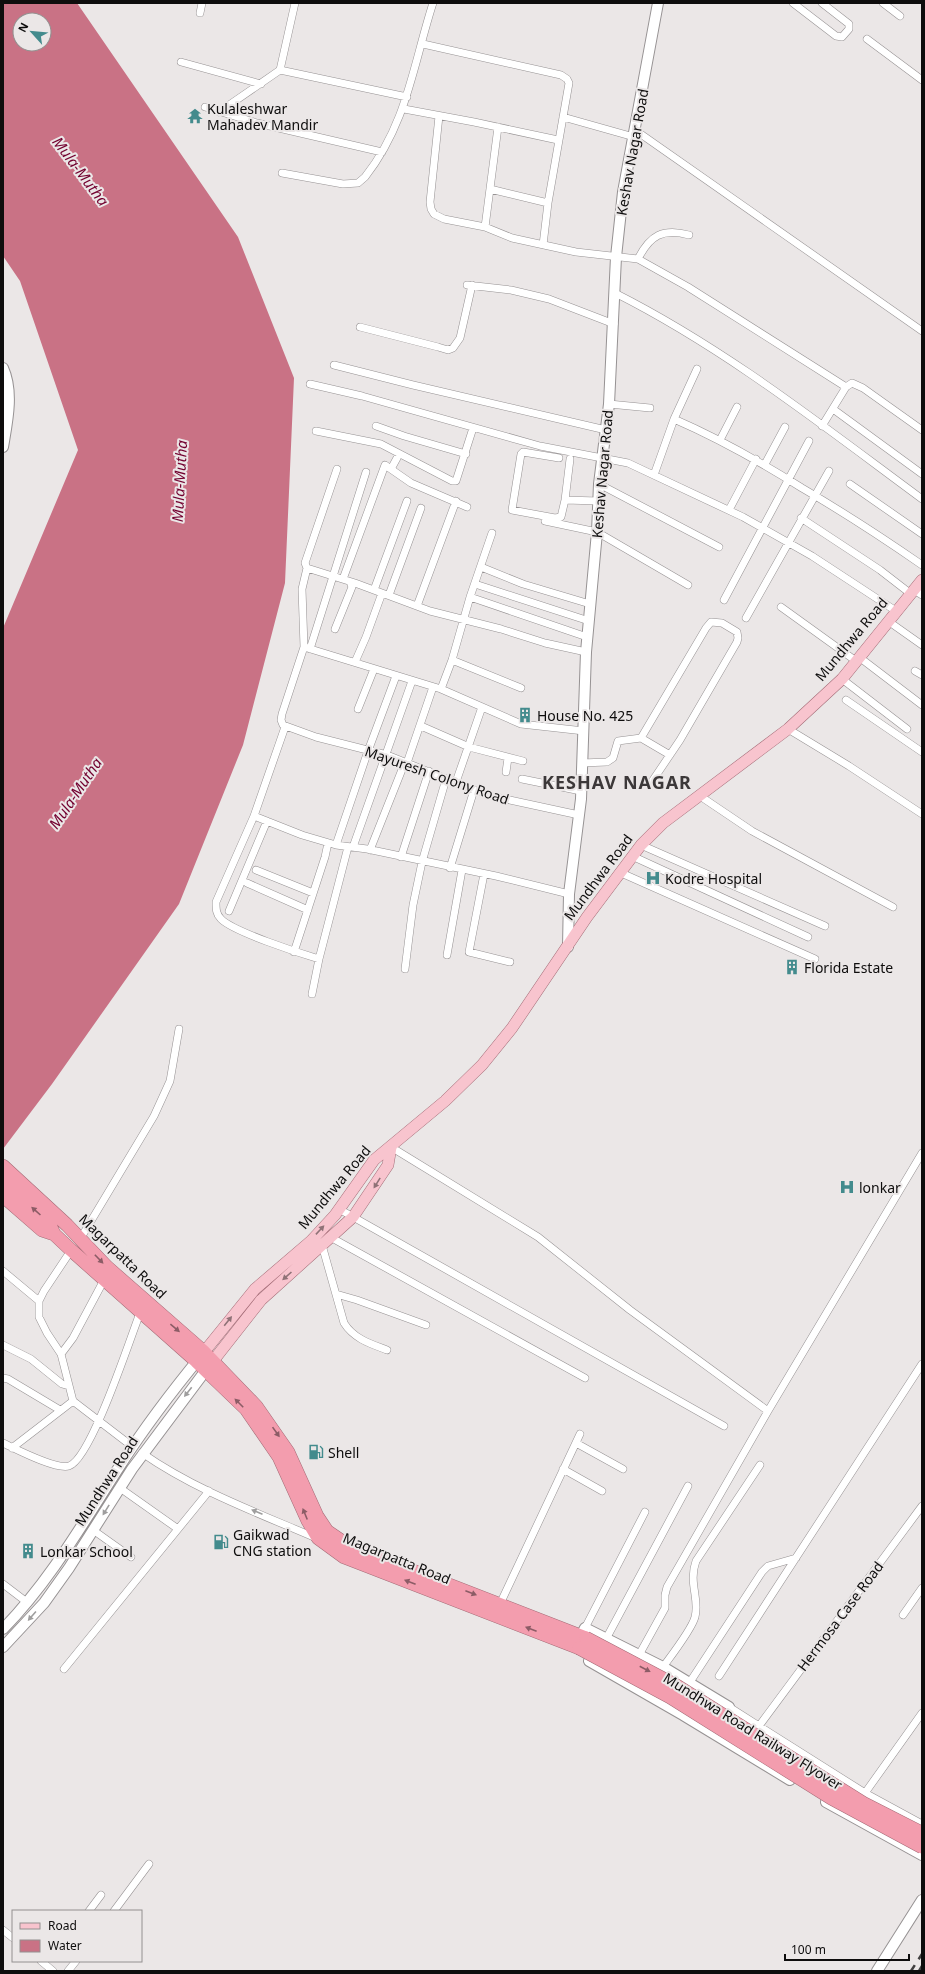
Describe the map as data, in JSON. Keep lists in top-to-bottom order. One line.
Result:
{"streets":{"highway":["Magarpatta Road","Mundhwa Road Railway Flyover"],"main road":["Mundhwa Road"],"street":["Keshav Nagar Road","Mayuresh Colony Road","Hermosa Case Road"]},"crossings":[["Keshav Nagar Road","Mundhwa Road"],["Keshav Nagar Road","Mayuresh Colony Road"],["Mundhwa Road","Magarpatta Road"],["Magarpatta Road","Mundhwa Road Railway Flyover"]],"districts":["KESHAV NAGAR"],"water":["Mula-Mutha"],"places":{"temple":["Kulaleshwar Mahadev Mandir"],"building":["House No. 425","Florida Estate","Lonkar School"],"hospital":["Kodre Hospital","lonkar"],"fuel station":["Shell","Gaikwad CNG station"]},"legend":["Road","Water"],"scale_bar":"100 m","north":"top left"}
